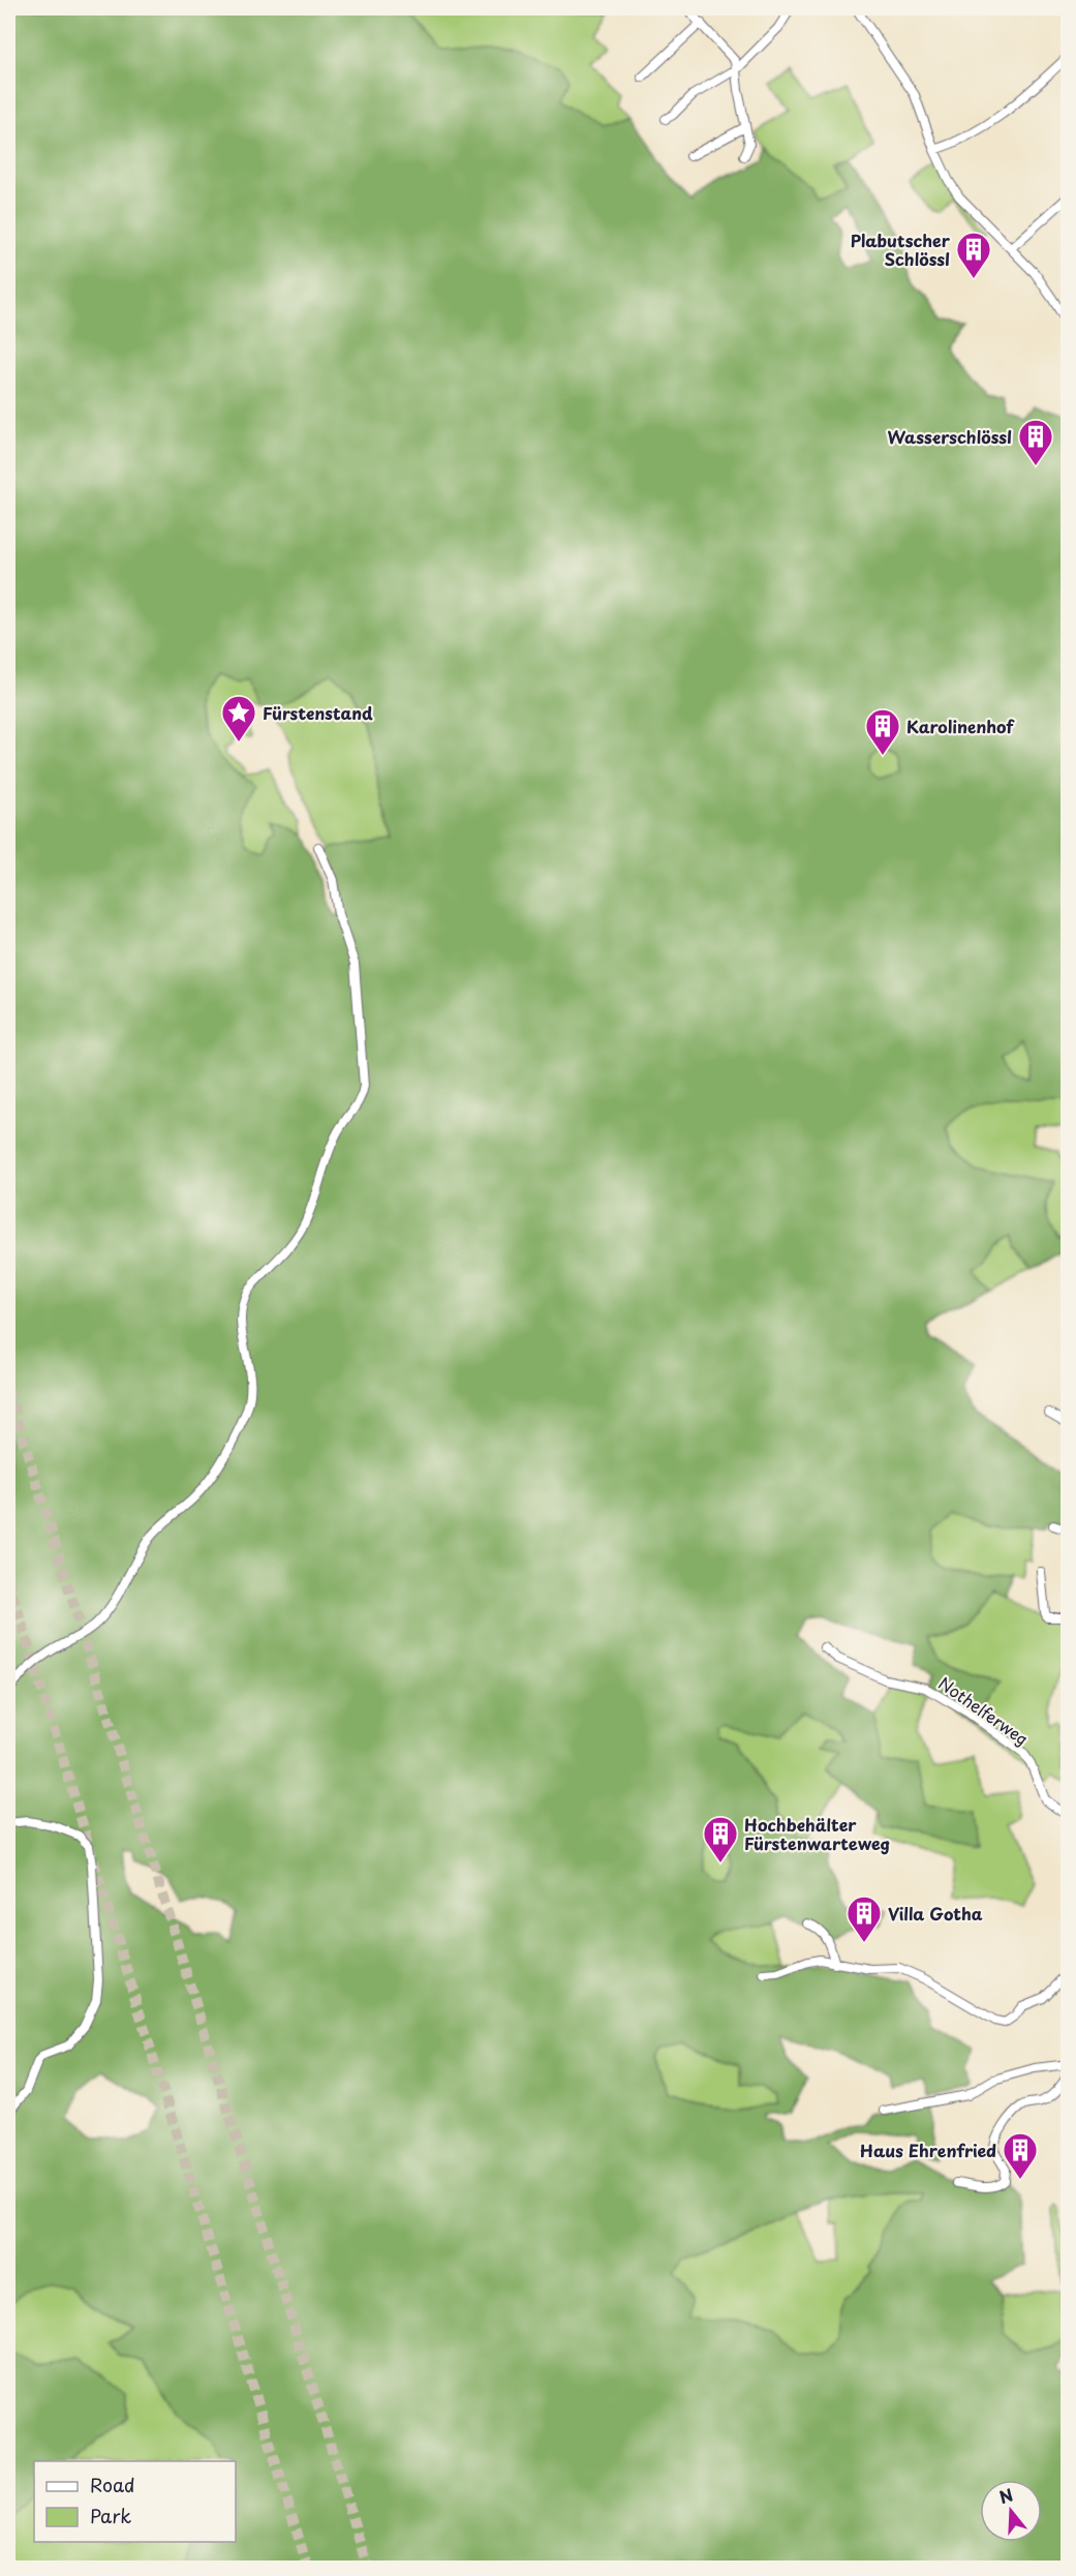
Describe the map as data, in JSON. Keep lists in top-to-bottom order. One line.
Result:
{"streets":{"street":["Nothelferweg"]},"places":{"building":["Plabutscher Schlössl","Wasserschlössl","Karolinenhof","Hochbehälter Fürstenwarteweg","Villa Gotha","Haus Ehrenfried"],"place":["Fürstenstand"]},"legend":["Road","Park"],"north":"top"}
